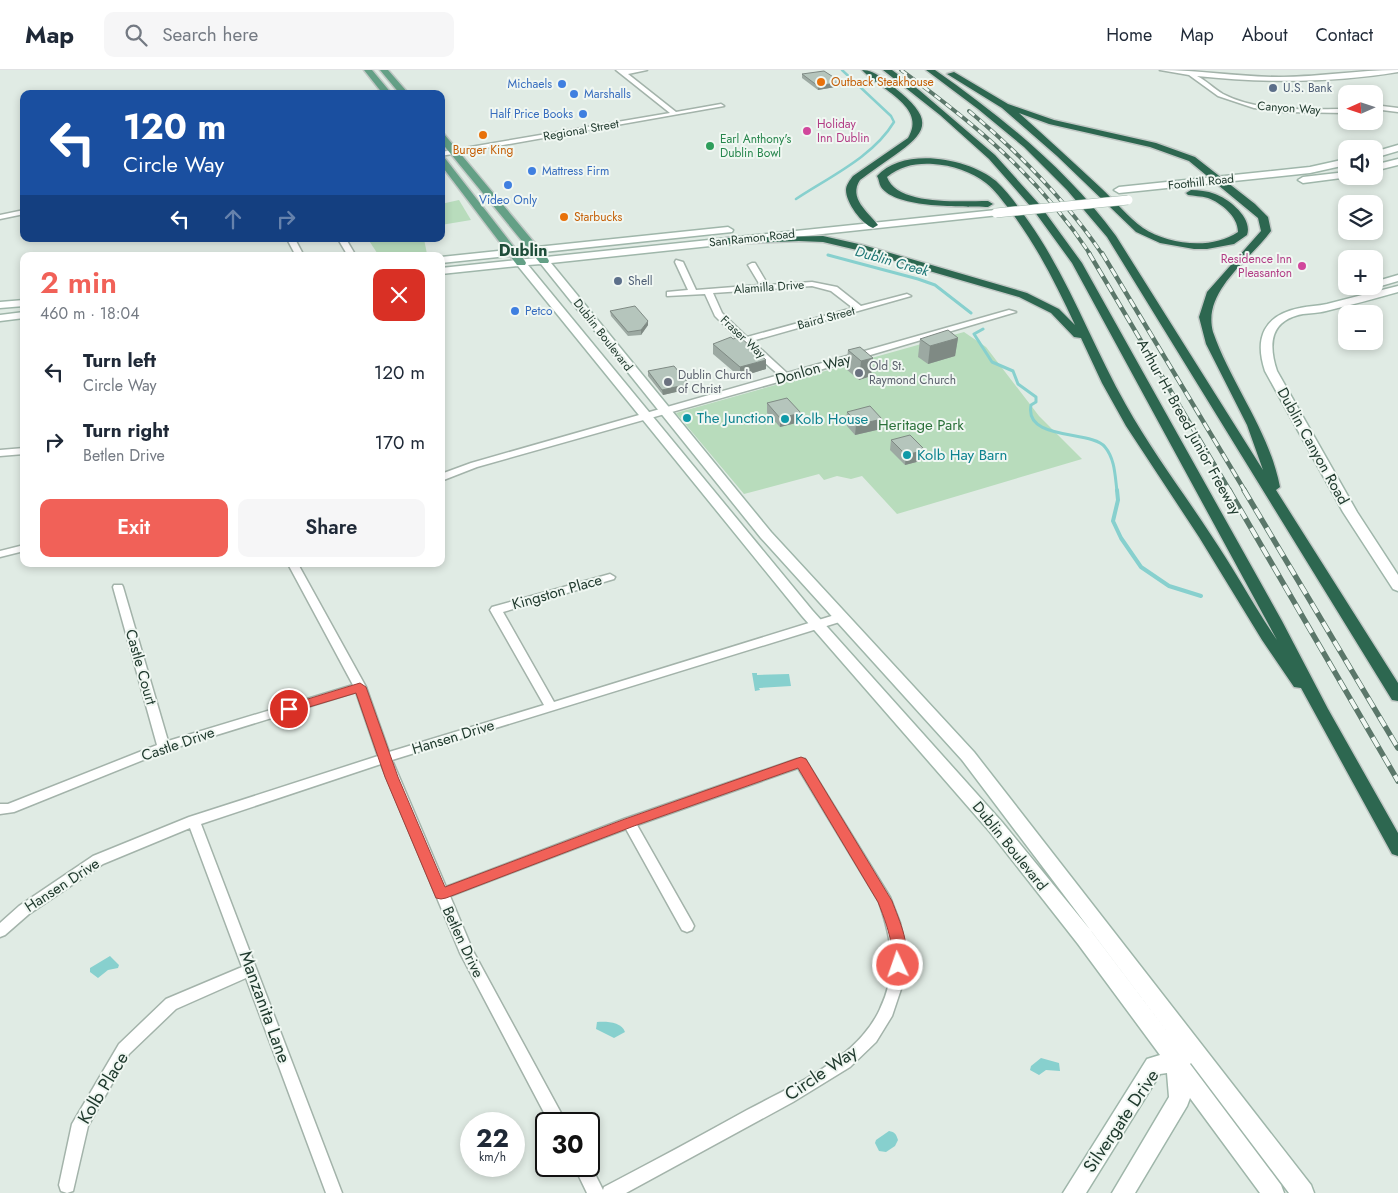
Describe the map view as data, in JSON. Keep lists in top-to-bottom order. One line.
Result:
{"streets":{"highway":["Arthur H. Breed Junior Freeway"],"main road":["Foothill Road","San Ramon Road","Dublin Boulevard","Dublin Canyon Road","Silvergate Drive"],"street":["Canyon Way","Regional Street","Alamilla Drive","Baird Street","Fraser Way","Donlon Way","Kingston Place","Castle Court","Hansen Drive","Castle Drive","Betlen Drive","Manzanita Lane","Circle Way","Kolb Place"]},"crossings":[["Regional Street","Dublin Boulevard"],["Foothill Road","San Ramon Road"],["San Ramon Road","Dublin Boulevard"],["Alamilla Drive","Baird Street"],["Alamilla Drive","Fraser Way"],["Baird Street","Fraser Way"],["Dublin Boulevard","Donlon Way"],["Dublin Boulevard","Hansen Drive"],["Dublin Boulevard","Silvergate Drive"],["Fraser Way","Donlon Way"],["Kingston Place","Hansen Drive"],["Castle Court","Castle Drive"],["Hansen Drive","Betlen Drive"],["Hansen Drive","Manzanita Lane"],["Castle Drive","Betlen Drive"],["Betlen Drive","Circle Way"],["Manzanita Lane","Kolb Place"]],"districts":["Dublin"],"water":["Dublin Creek"],"parks":["Heritage Park"],"places":["Outback Steakhouse","Michaels","U.S. Bank","Marshalls","Half Price Books","Holiday Inn Dublin","Burger King","Earl Anthony's Dublin Bowl","Mattress Firm","Video Only","Starbucks","Residence Inn Pleasanton","Shell","Petco","Old St. Raymond Church","Dublin Church of Christ","The Junction","Kolb House","Kolb Hay Barn"],"north":"left","page":{"header":"Map","search":"Search here","nav":["Home","Map","About","Contact"],"map_buttons":["+","−"],"turn":["120 m","Circle Way"],"heading":["2 min","460 m · 18:04"],"list":[{"name":"Turn left","note":"Circle Way","value":"120 m"},{"name":"Turn right","note":"Betlen Drive","value":"170 m"}],"buttons":["Exit","Share"],"speed":"22 km/h","limit":"30"}}
